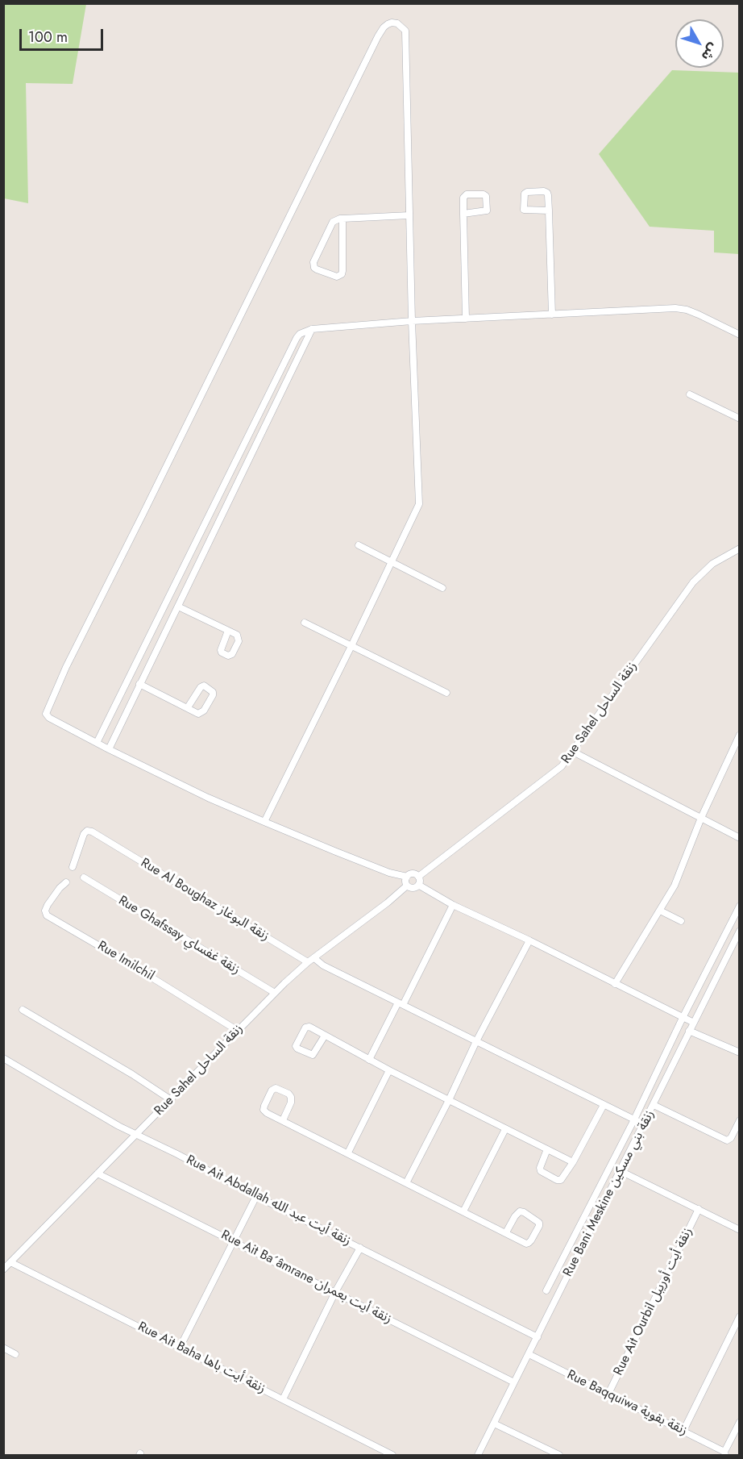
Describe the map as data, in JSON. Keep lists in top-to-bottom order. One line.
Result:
{"streets":{"street":["Rue Sahel زنقة الساحل","Rue Al Boughaz زنقة البوغاز","Rue Ghafssay زنقة غفساي","Rue Imilchil","Rue Bani Meskine زنقة بني مسكين","Rue Ait Abdallah زنقة أيت عبد الله","Rue Ait Ba´âmrane زنقة أيت بعمران","Rue Ait Ourbil زنقة أيت أوريبل","Rue Ait Baha زنقة أيت باها","Rue Baqquiwa زنقة بقوية"]},"crossings":[["Rue Sahel زنقة الساحل","Rue Al Boughaz زنقة البوغاز"],["Rue Sahel زنقة الساحل","Rue Ghafssay زنقة غفساي"],["Rue Sahel زنقة الساحل","Rue Imilchil"],["Rue Sahel زنقة الساحل","Rue Ait Abdallah زنقة أيت عبد الله"],["Rue Sahel زنقة الساحل","Rue Ait Ba´âmrane زنقة أيت بعمران"],["Rue Sahel زنقة الساحل","Rue Ait Baha زنقة أيت باها"],["Rue Bani Meskine زنقة بني مسكين","Rue Ait Abdallah زنقة أيت عبد الله"],["Rue Bani Meskine زنقة بني مسكين","Rue Ait Ba´âmrane زنقة أيت بعمران"],["Rue Bani Meskine زنقة بني مسكين","Rue Baqquiwa زنقة بقوية"],["Rue Ait Ourbil زنقة أيت أوريبل","Rue Baqquiwa زنقة بقوية"]],"scale_bar":"100 m","north":"bottom right"}
